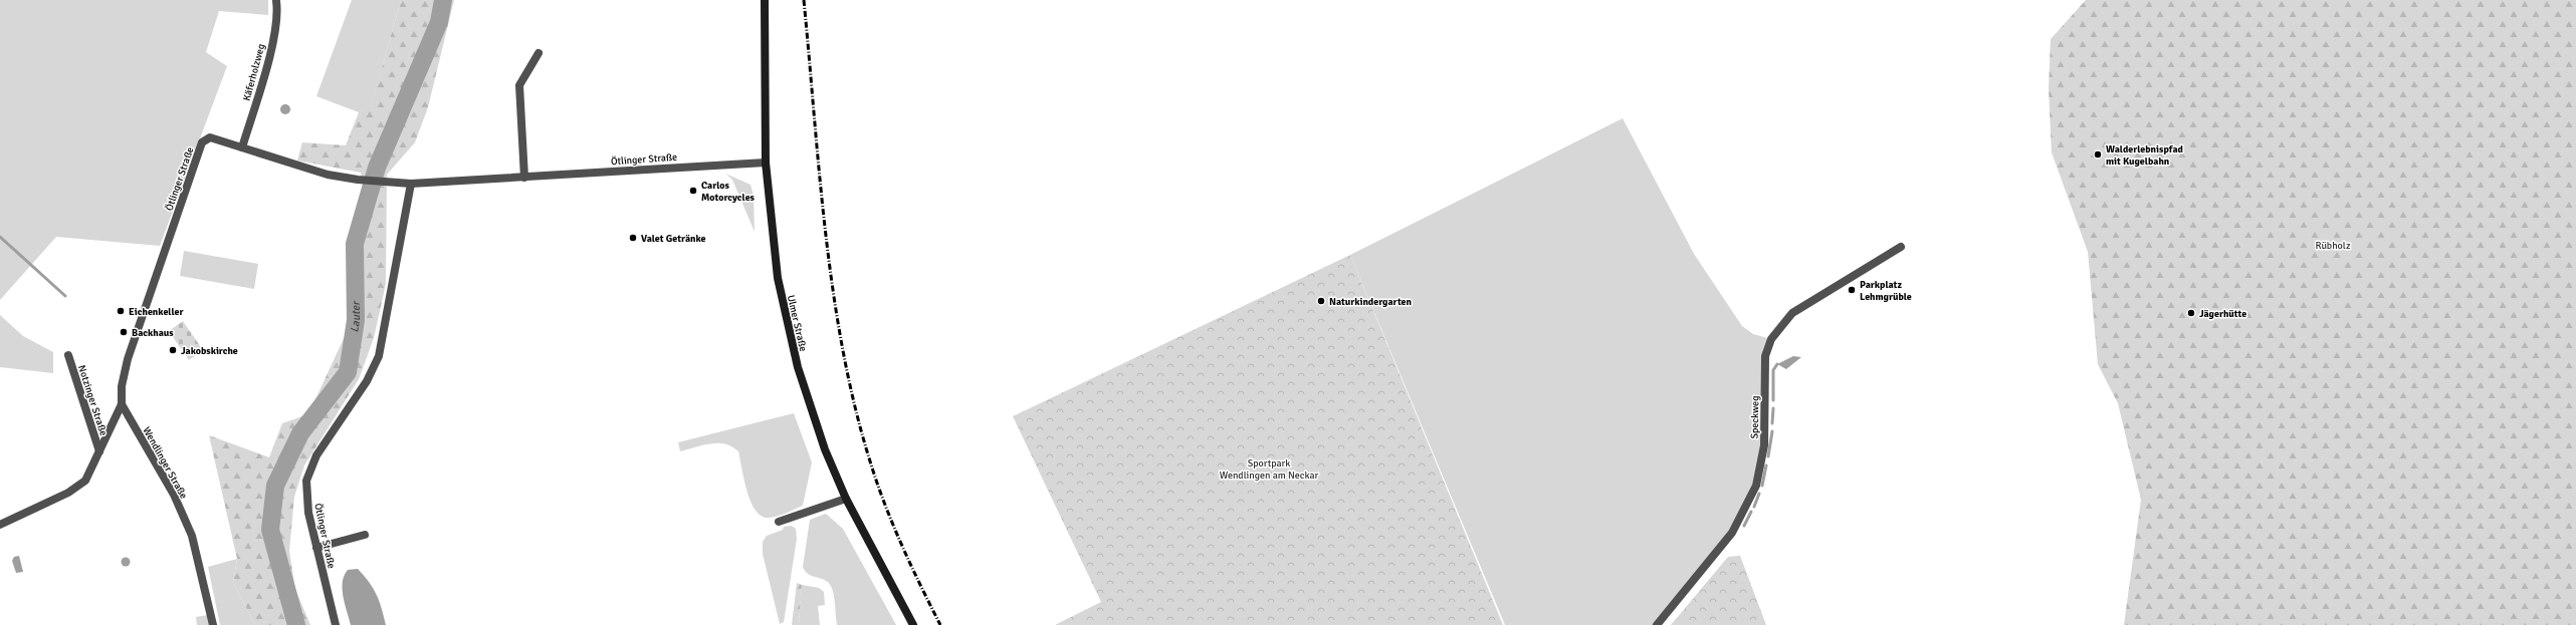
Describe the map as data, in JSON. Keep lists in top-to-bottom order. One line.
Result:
{"streets":{"main road":["Ulmer Straße"],"street":["Käferholzweg","Ötlinger Straße","Notzinger Straße","Speckweg","Wendlinger Straße"]},"crossings":[["Käferholzweg","Ötlinger Straße"],["Ötlinger Straße","Ulmer Straße"],["Ötlinger Straße","Notzinger Straße"],["Ötlinger Straße","Wendlinger Straße"],["Notzinger Straße","Wendlinger Straße"]],"water":["Lauter"],"parks":["Rübholz","Sportpark Wendlingen am Neckar"],"places":["Walderlebnispfad mit Kugelbahn","Carlos Motorcycles","Valet Getränke","Parkplatz Lehmgrüble","Naturkindergarten","Eichenkeller","Jägerhütte","Backhaus","Jakobskirche"]}
